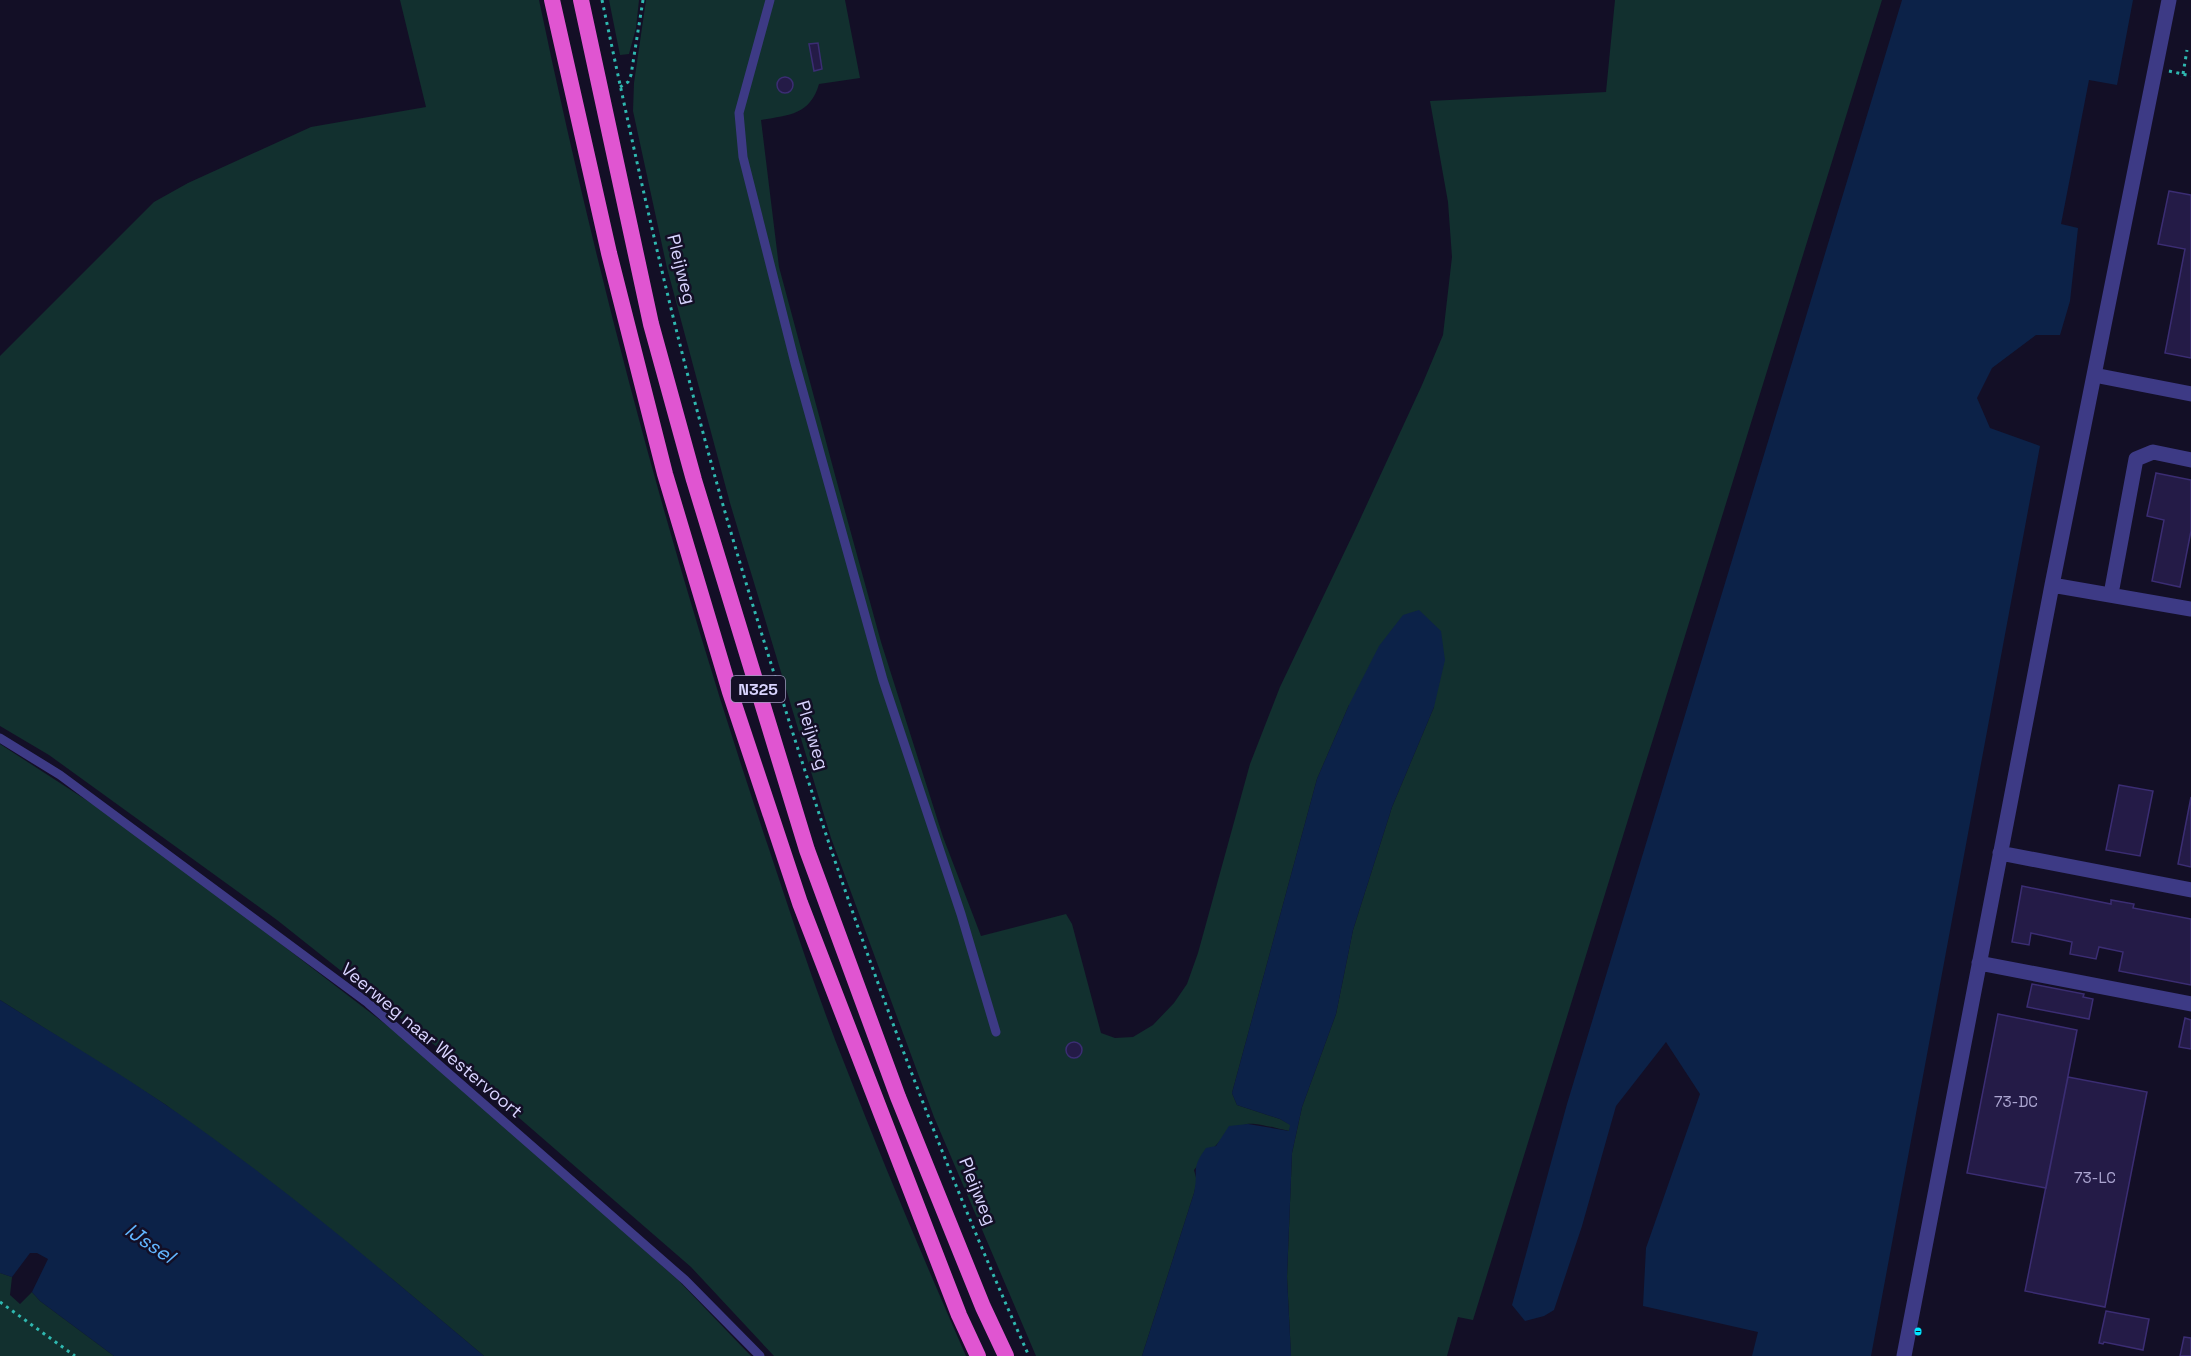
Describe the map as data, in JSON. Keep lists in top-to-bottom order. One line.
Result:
{"streets":{"highway":["N325"],"lane":["Veerweg naar Westervoort"],"path":["Pleijweg"]},"water":["IJssel"],"house_numbers":["73-DC","73-LC"]}
